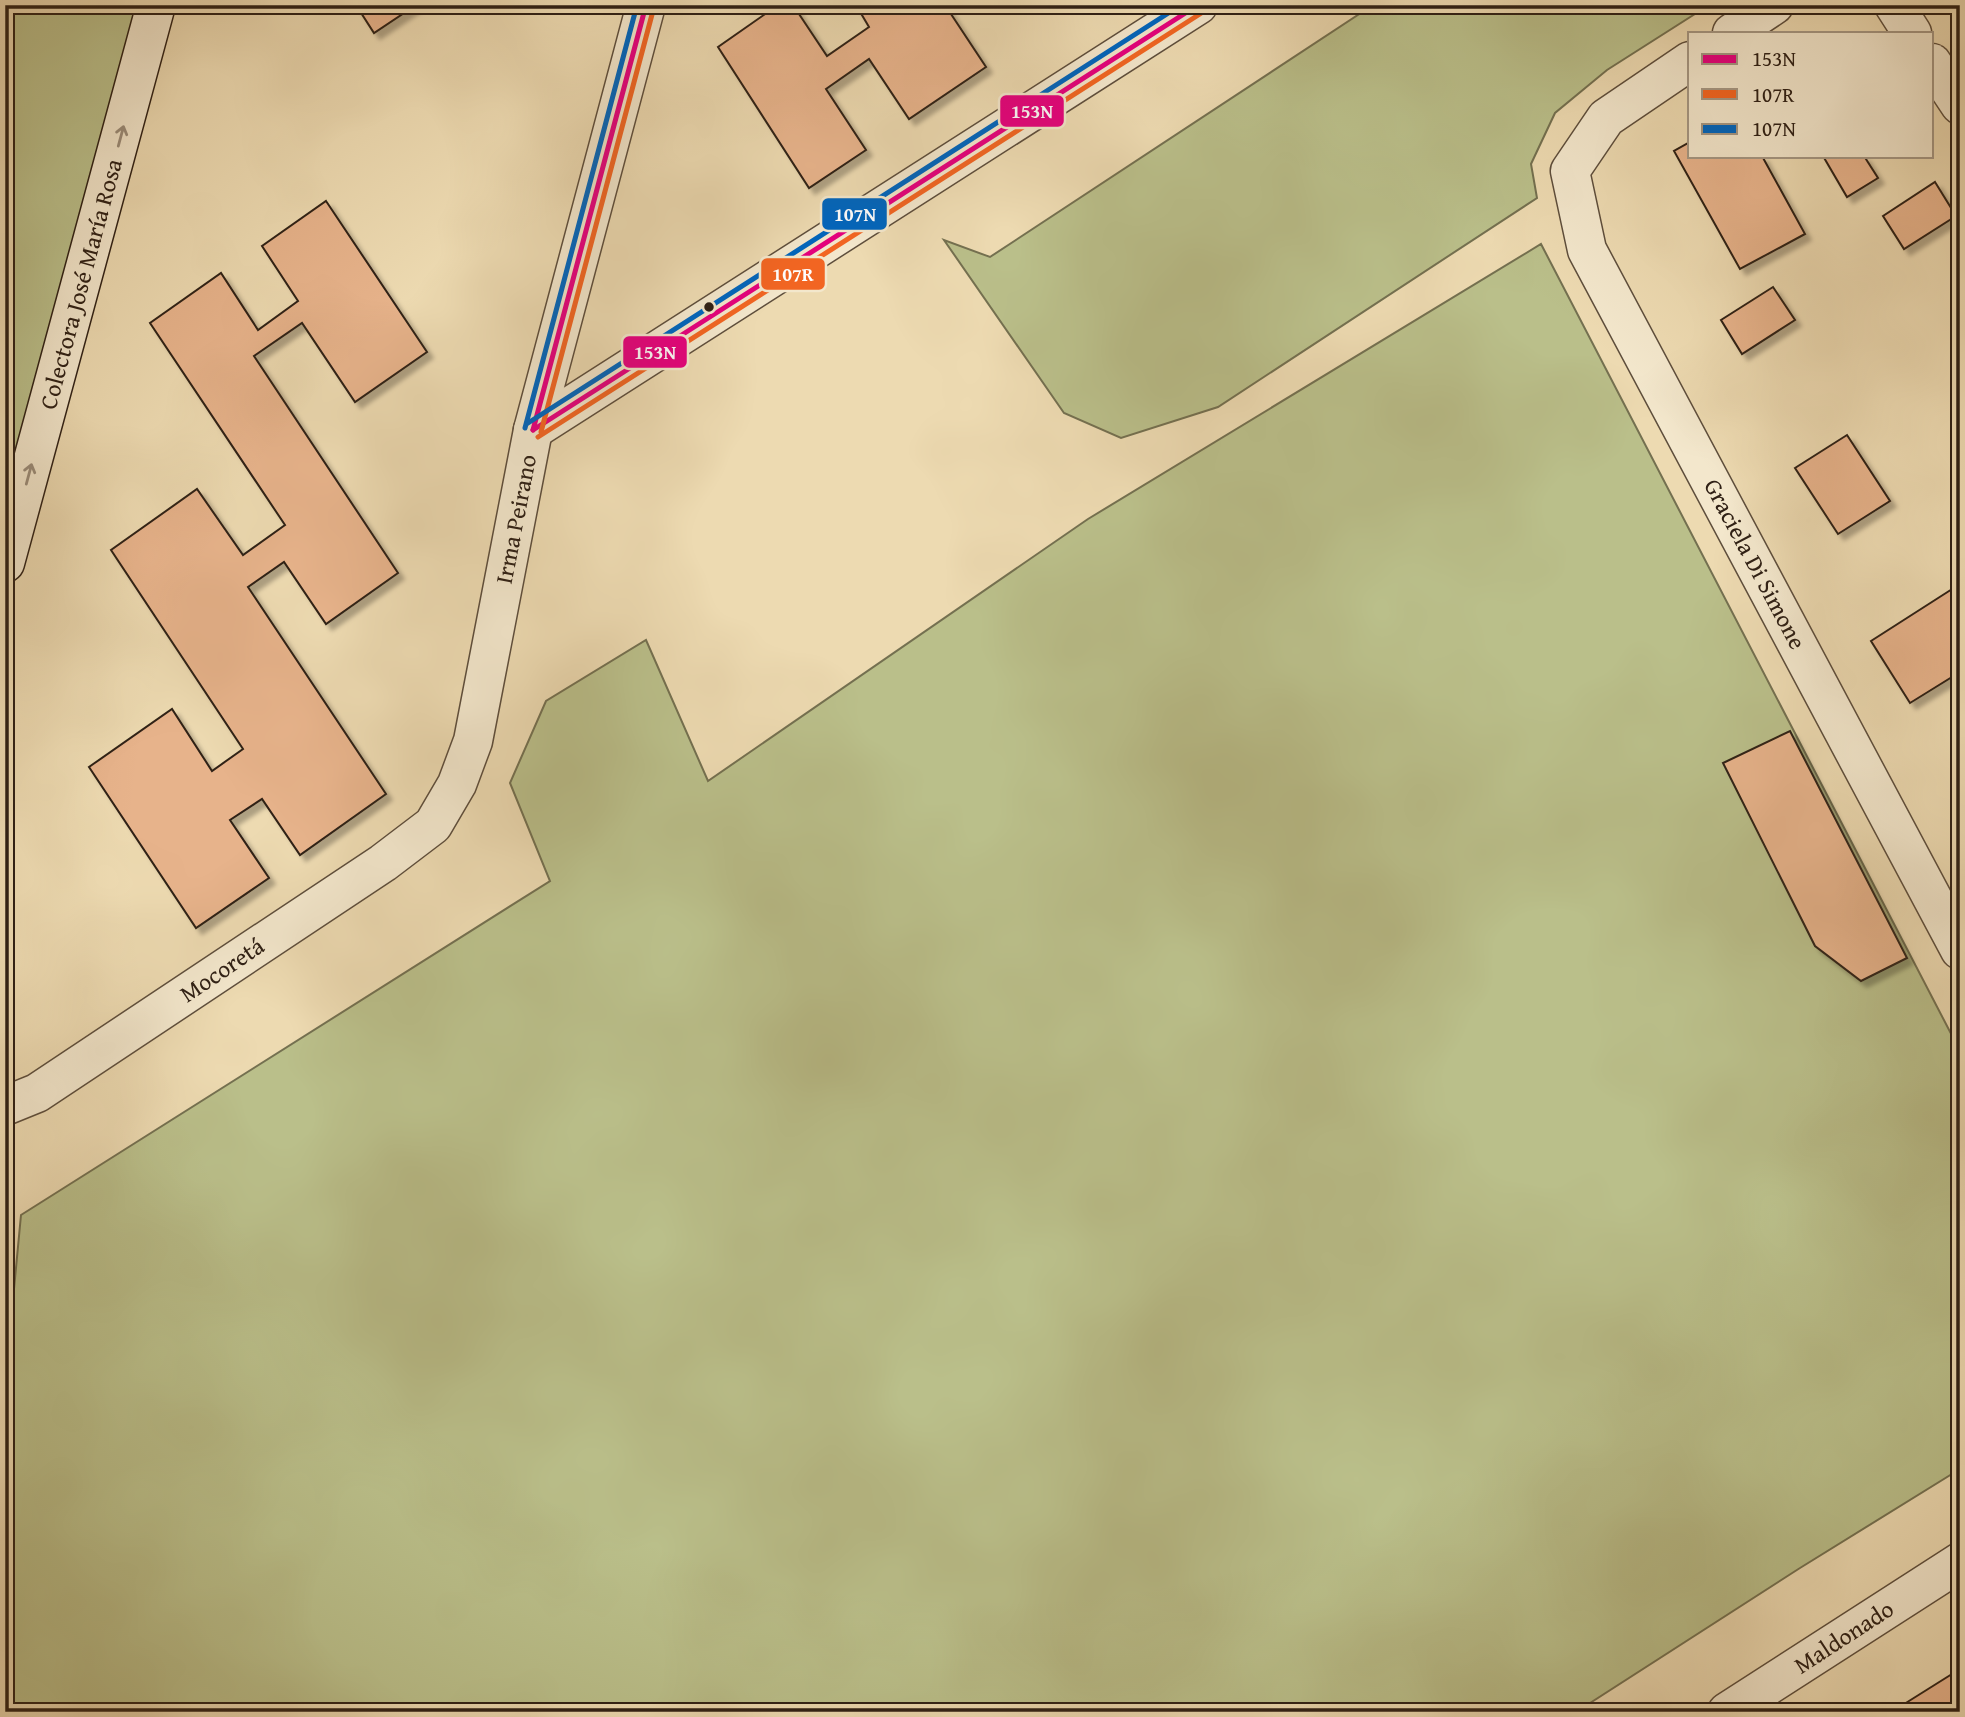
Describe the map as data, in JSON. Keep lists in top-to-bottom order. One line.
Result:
{"streets":{"street":["Colectora José María Rosa","Irma Peirano","Graciela Di Simone","Mocoretá","Maldonado"]},"crossings":[["Irma Peirano","Mocoretá"]],"one_way":["Colectora José María Rosa"],"lines":["transit line 153N","transit line 107N","transit line 107R"],"legend":["153N","107R","107N"]}
